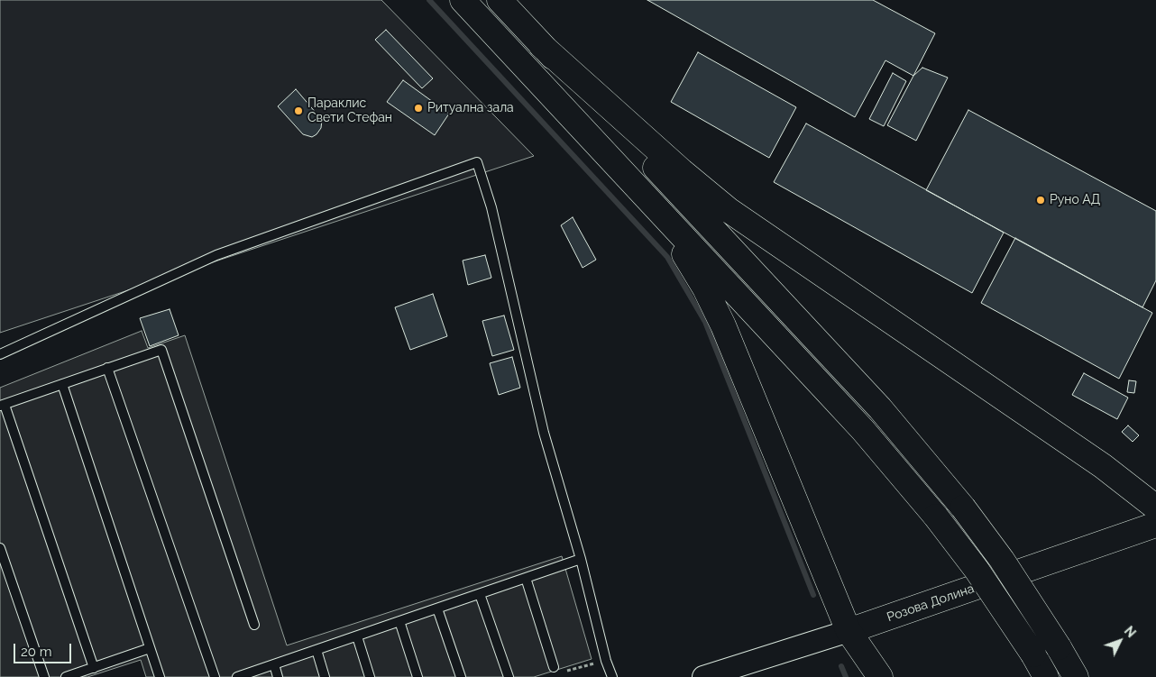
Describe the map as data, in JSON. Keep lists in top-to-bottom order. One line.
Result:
{"streets":{"main road":["Розова Долина"]},"places":["Ритуална зала","Параклис Свети Стефан","Руно АД"],"scale_bar":"20 m","north":"top right"}
